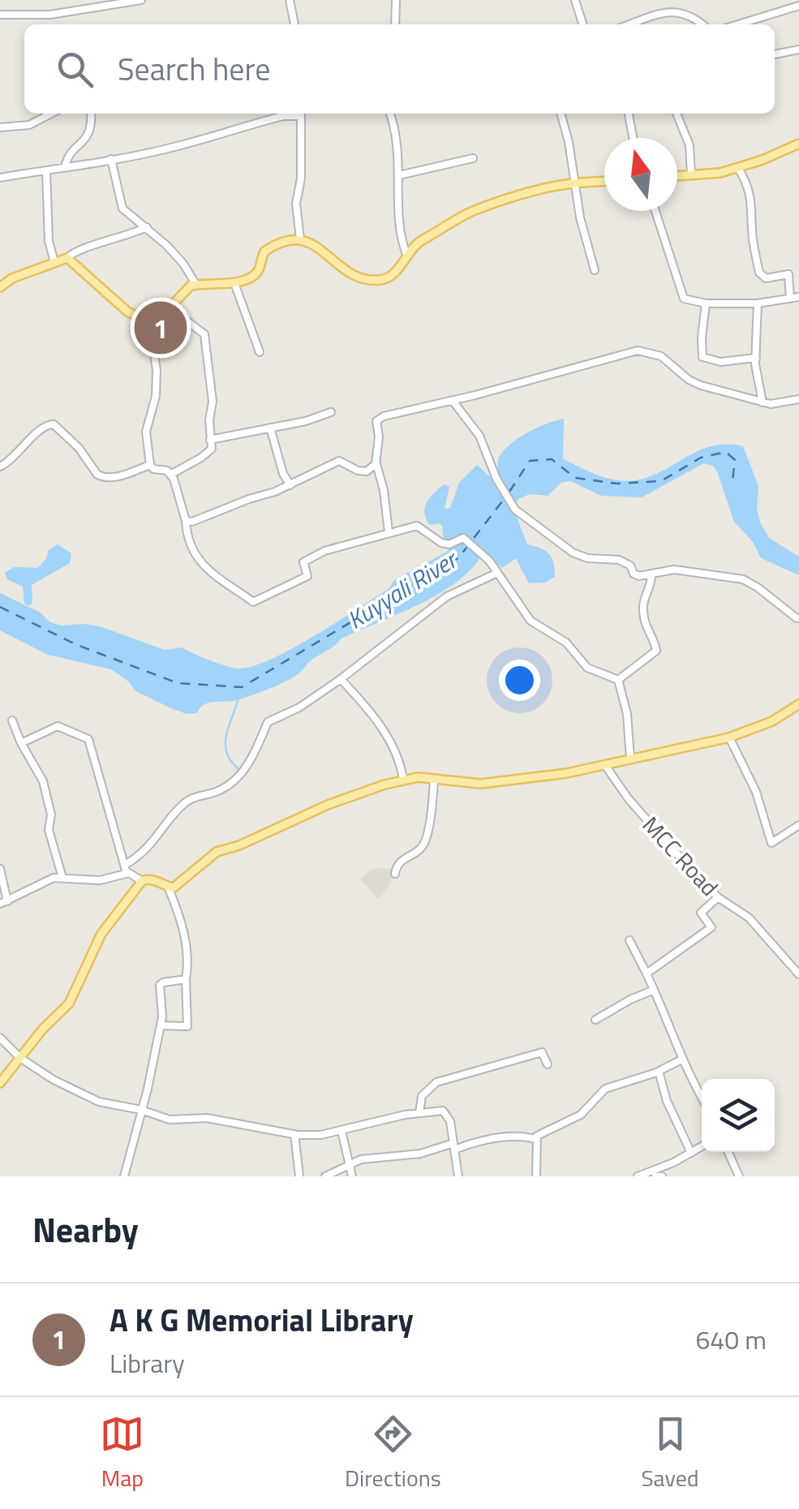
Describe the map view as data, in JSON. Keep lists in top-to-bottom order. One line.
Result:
{"streets":{"street":["MCC Road"]},"water":["Kuyyali River"],"north":"top","page":{"search":"Search here","pins":"1","heading":"Nearby","list":[{"mark":"1","name":"A K G Memorial Library","note":"Library","value":"640 m"}],"nav":["Map","Directions","Saved"]}}
